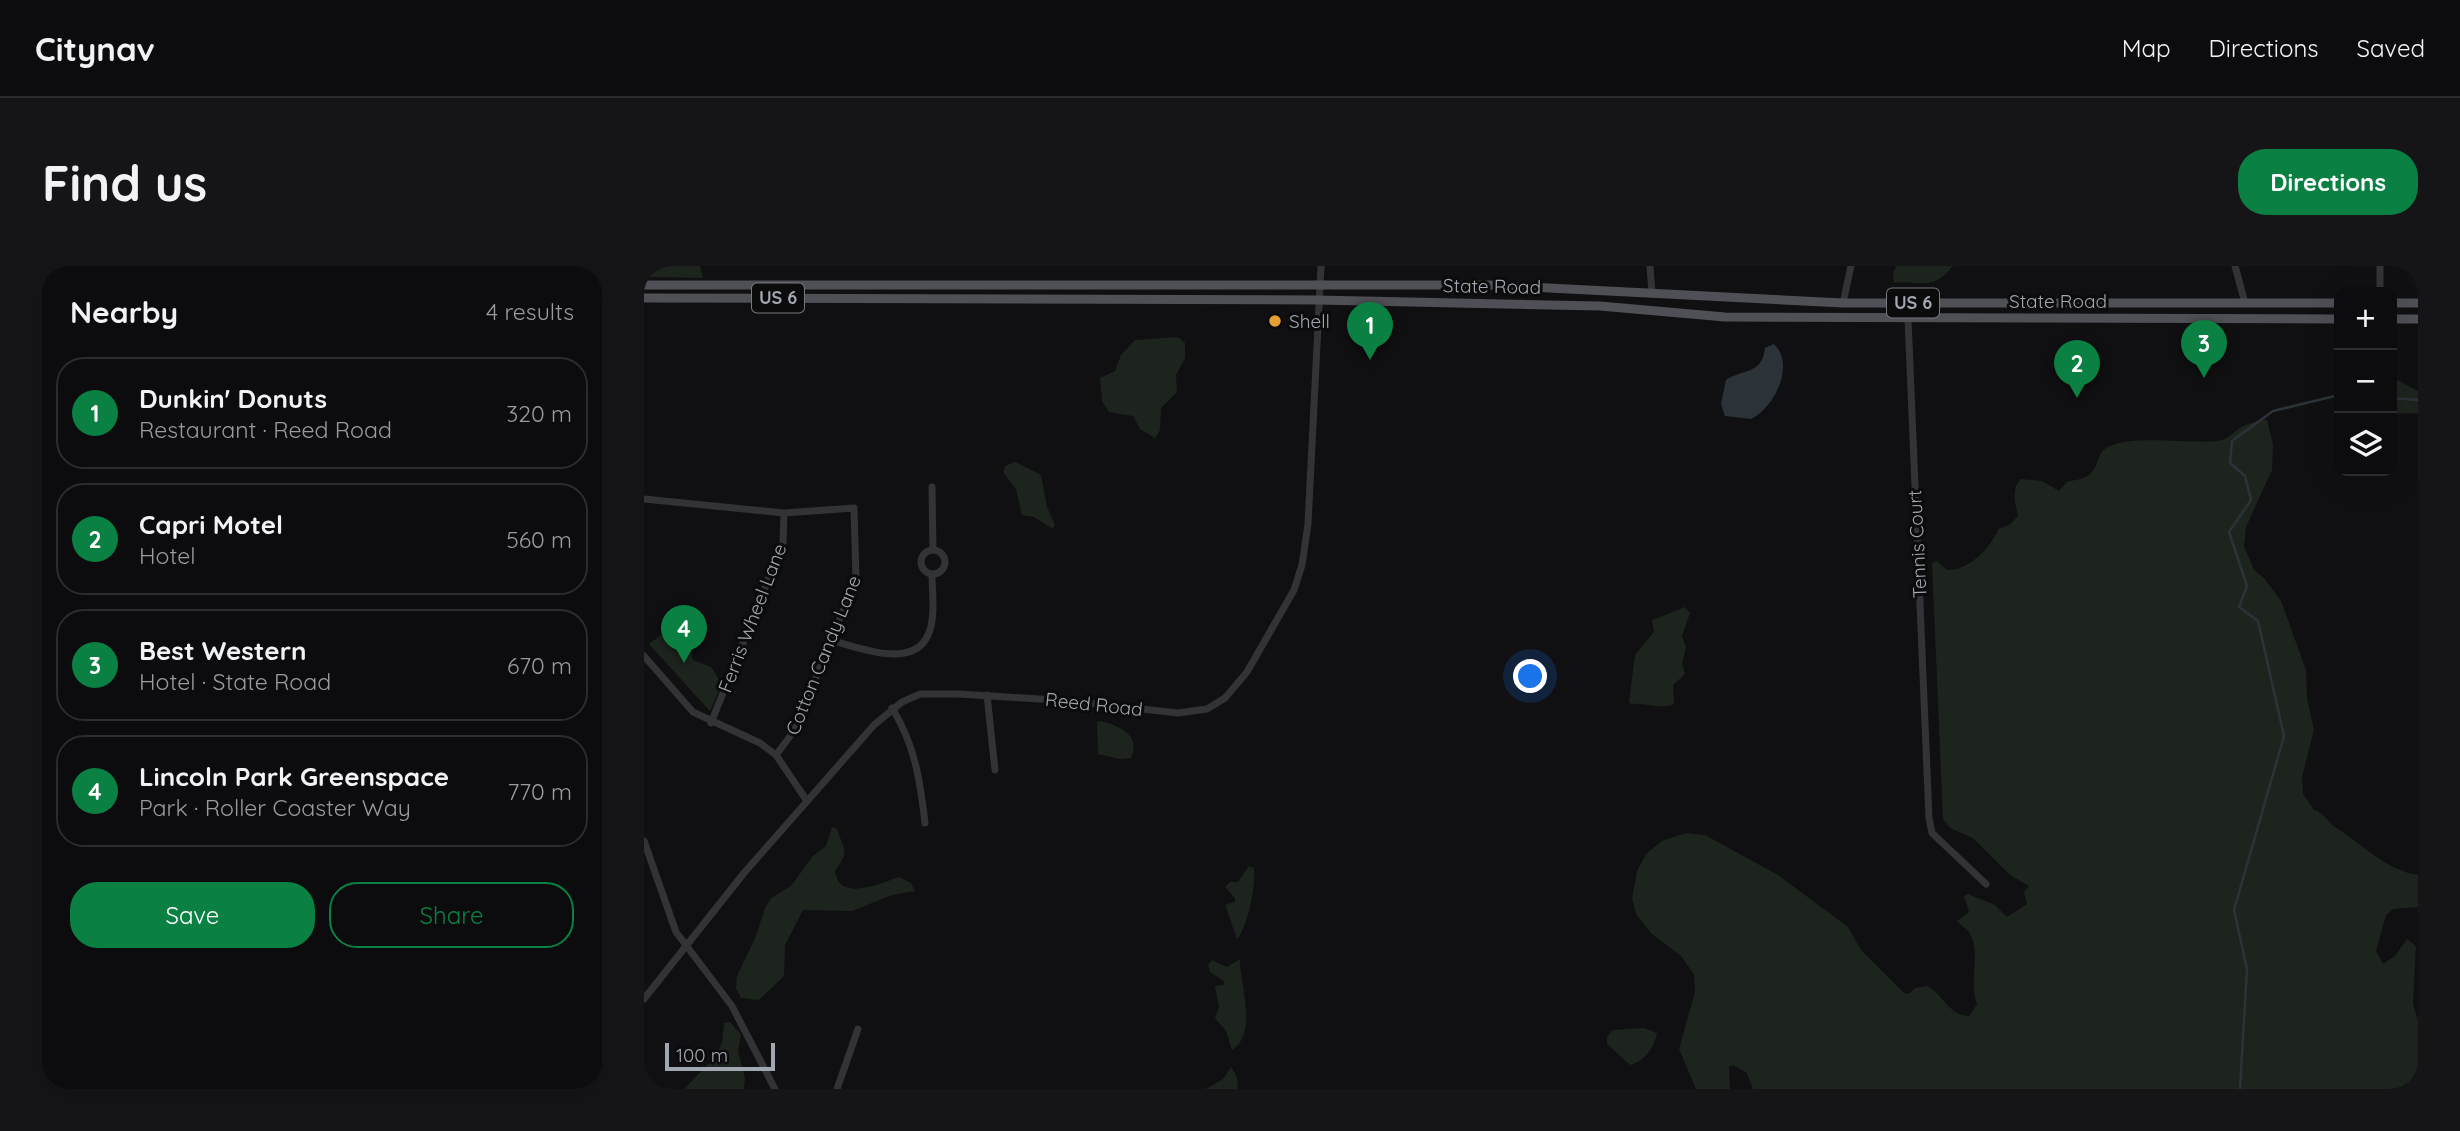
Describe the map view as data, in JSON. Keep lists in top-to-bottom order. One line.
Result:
{"streets":{"main road":["State Road","US 6"],"street":["Tennis Court","Ferris Wheel Lane","Cotton Candy Lane","Reed Road"]},"crossings":[["State Road","Tennis Court"],["State Road","Reed Road"],["Ferris Wheel Lane","Cotton Candy Lane"]],"places":["Shell"],"scale_bar":"100 m","page":{"header":"Citynav","nav":["Map","Directions","Saved"],"buttons":["Directions",["Save","Share"]],"title":"Find us","heading":["Nearby","4 results"],"map_buttons":["+","−"],"pins":["1","3","2","4"],"list":[{"mark":"1","name":"Dunkin' Donuts","note":"Restaurant · Reed Road","value":"320 m"},{"mark":"2","name":"Capri Motel","note":"Hotel","value":"560 m"},{"mark":"3","name":"Best Western","note":"Hotel · State Road","value":"670 m"},{"mark":"4","name":"Lincoln Park Greenspace","note":"Park · Roller Coaster Way","value":"770 m"}],"scale":"100 m"}}
